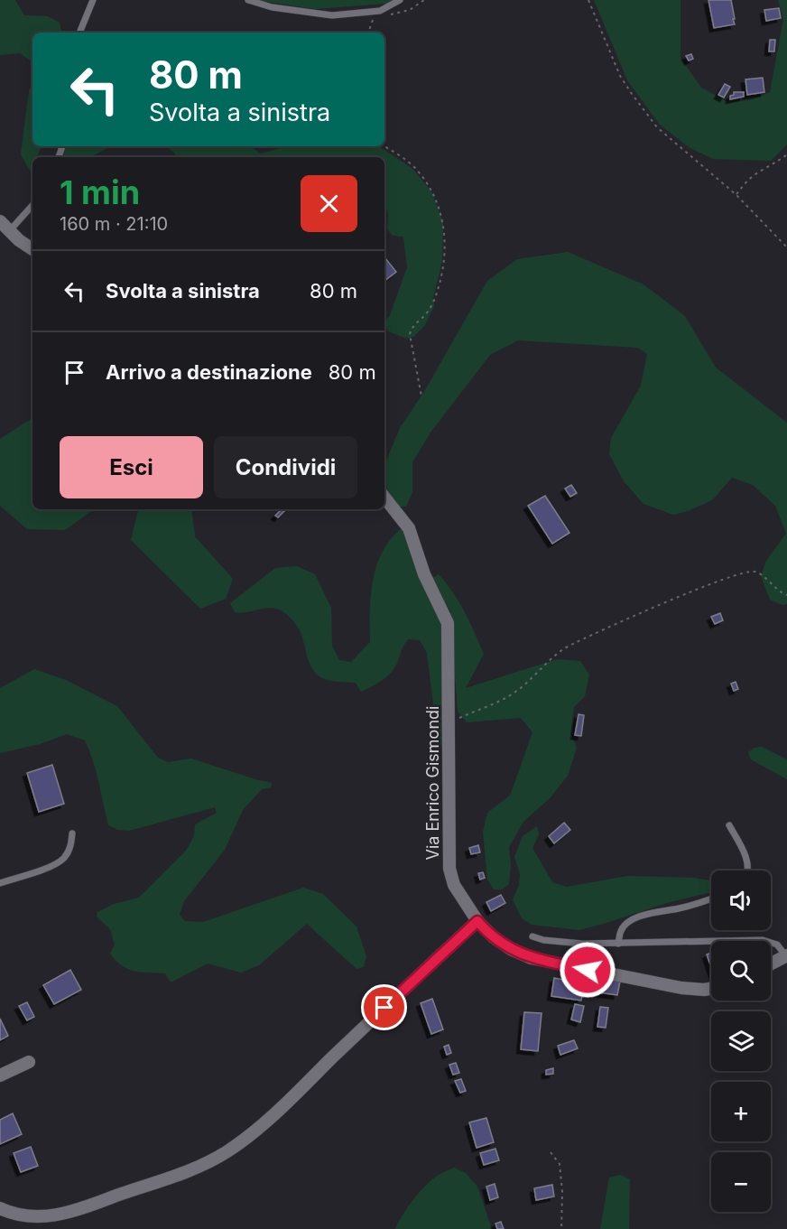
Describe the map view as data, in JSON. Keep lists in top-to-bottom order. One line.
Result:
{"streets":{"street":["Via Enrico Gismondi"]},"page":{"turn":["80 m","Svolta a sinistra"],"heading":["1 min","160 m · 21:10"],"list":[{"name":"Svolta a sinistra","value":"80 m"},{"name":"Arrivo a destinazione","value":"80 m"}],"buttons":["Esci","Condividi"],"map_buttons":["+","−"]}}
